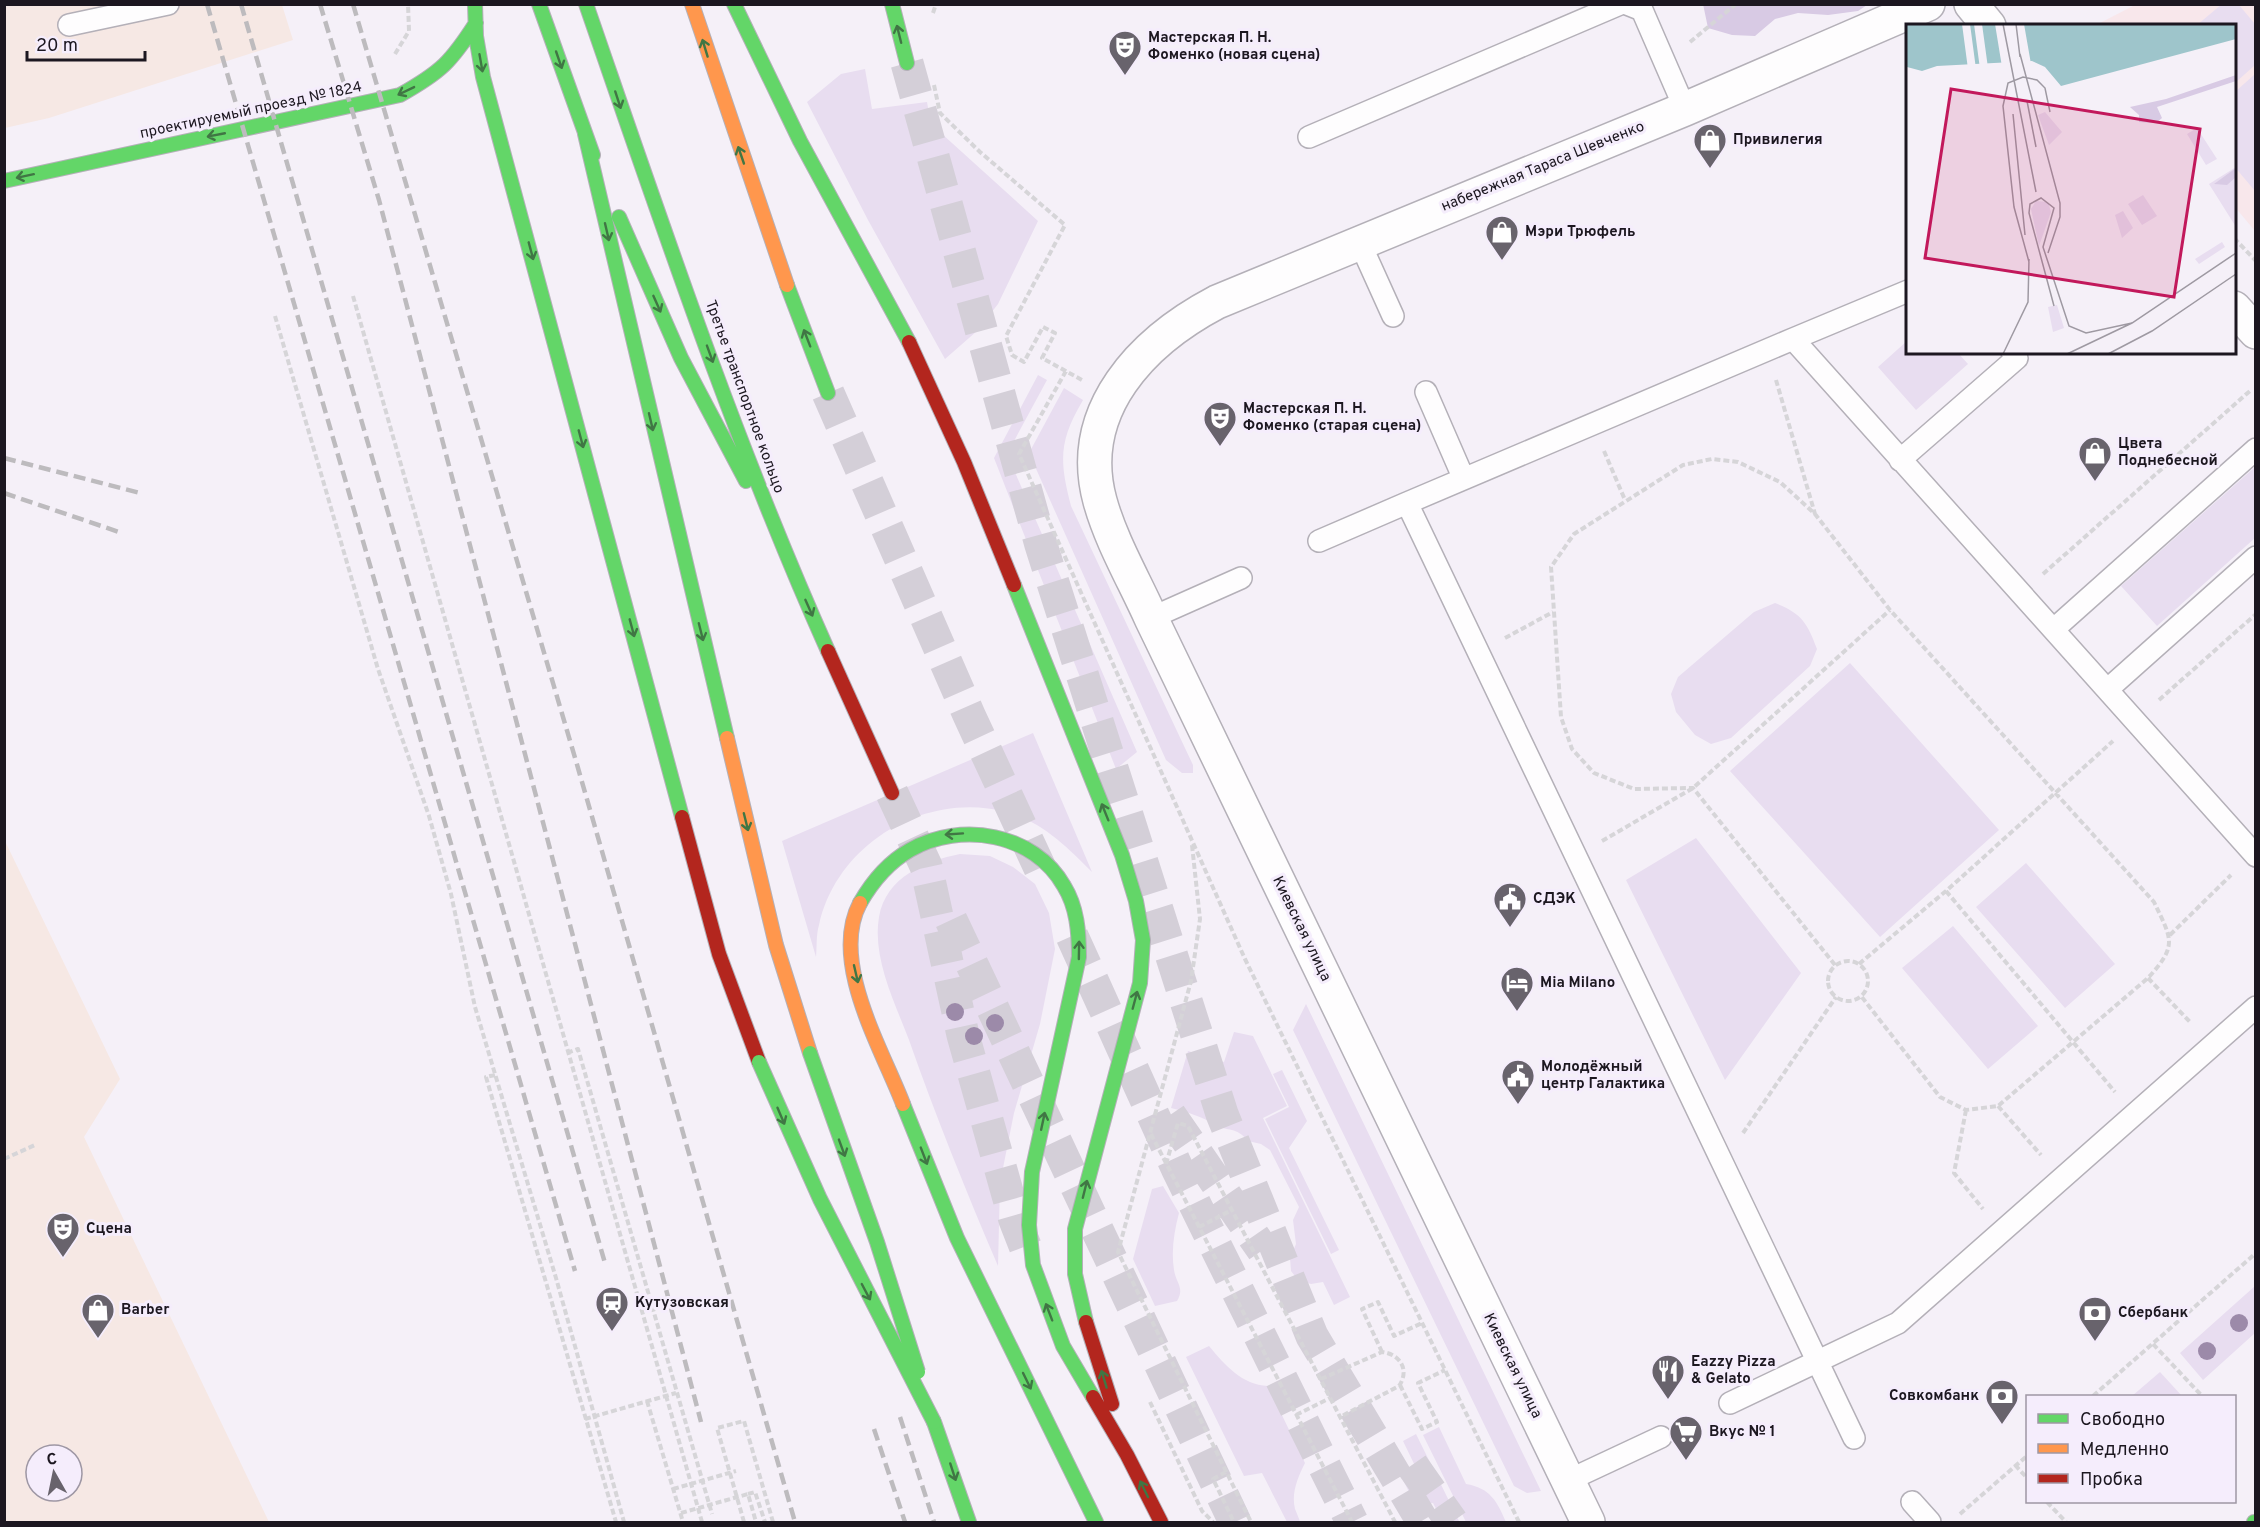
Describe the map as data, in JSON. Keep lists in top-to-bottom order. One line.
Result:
{"streets":{"main road":["проектируемый проезд № 1824","Третье транспортное кольцо"],"street":["набережная Тараса Шевченко","Киевская улица"]},"crossings":[["набережная Тараса Шевченко","Киевская улица"]],"one_way":["проектируемый проезд № 1824"],"places":{"theatre":["Мастерская П. Н. Фоменко (новая сцена)","Мастерская П. Н. Фоменко (старая сцена)","Сцена"],"shop":["Привилегия","Мэри Трюфель","Цвета Поднебесной","Barber"],"public building":["СДЭК","Молодёжный центр Галактика"],"hotel":["Mia Milano"],"station":["Кутузовская"],"bank":["Сбербанк","Совкомбанк"],"restaurant":["Eazzy Pizza & Gelato"],"supermarket":["Вкус № 1"]},"legend":["Свободно","Медленно","Пробка"],"scale_bar":"20 m","north":"top"}
